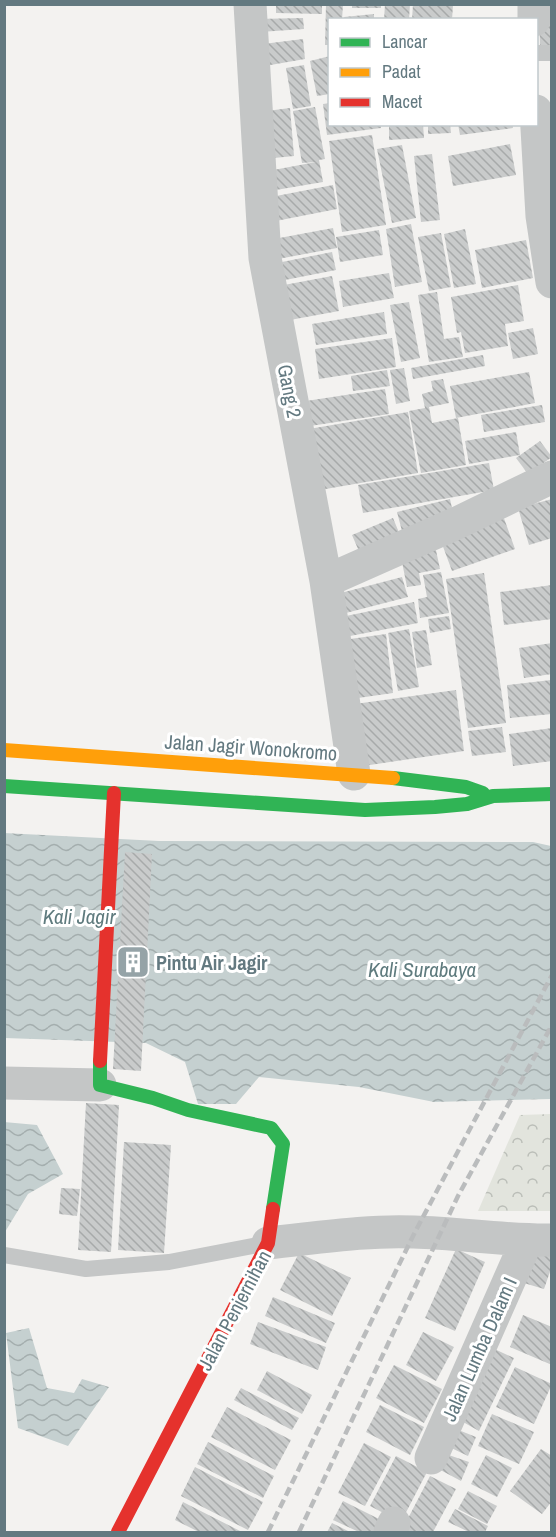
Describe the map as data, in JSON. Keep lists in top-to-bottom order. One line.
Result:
{"streets":{"main road":["Jalan Jagir Wonokromo","Jalan Penjernihan"],"street":["Gang 2","Jalan Lumba Dalam I"]},"crossings":[["Gang 2","Jalan Jagir Wonokromo"],["Jalan Penjernihan","Jalan Lumba Dalam I"]],"water":["Kali Jagir","Kali Surabaya"],"places":{"building":["Pintu Air Jagir"]},"legend":["Lancar","Padat","Macet"]}
